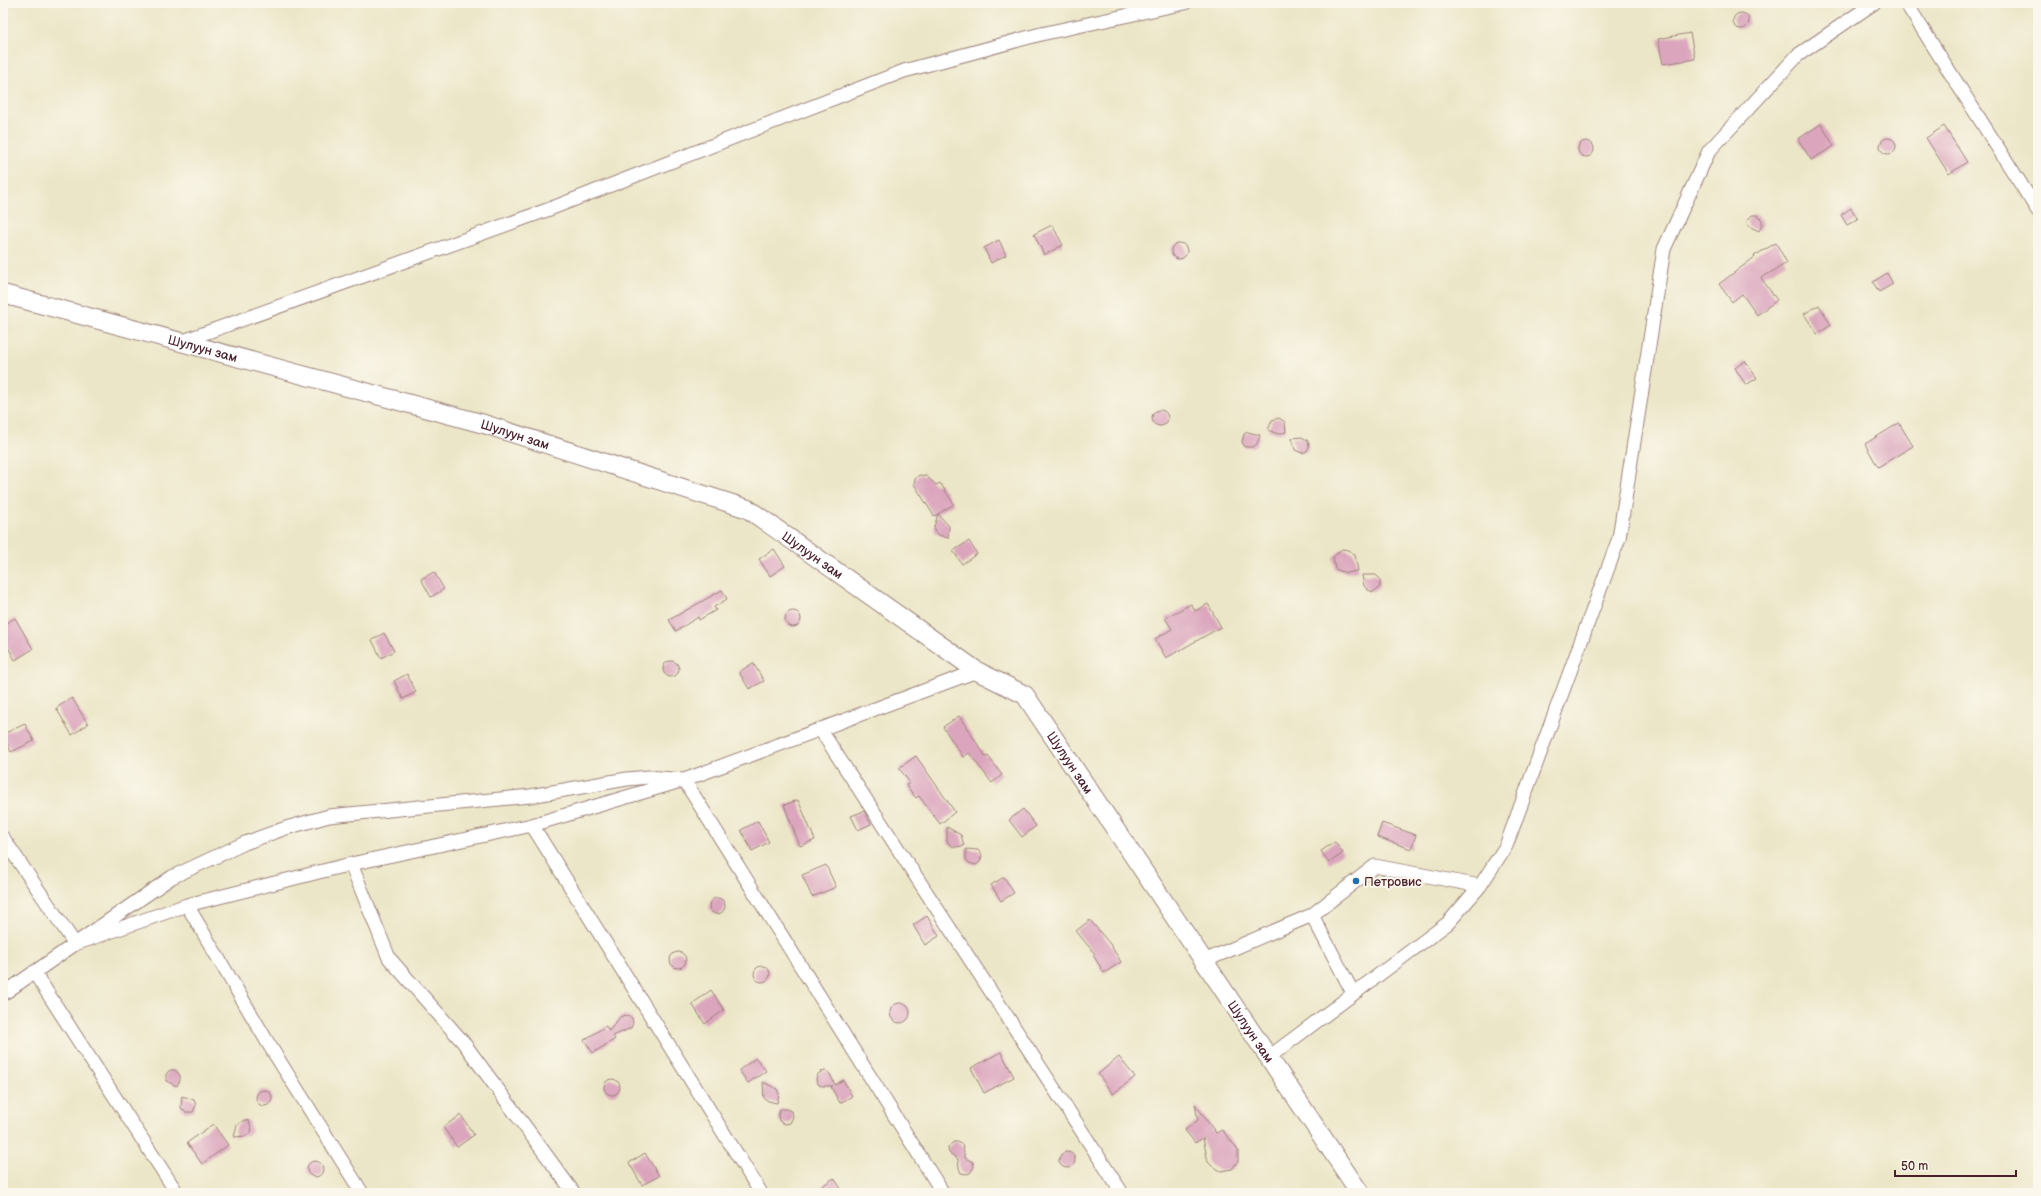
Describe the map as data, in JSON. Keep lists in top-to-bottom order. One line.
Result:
{"streets":{"street":["Шулуун зам"]},"places":["Петровис"],"scale_bar":"50 m"}
